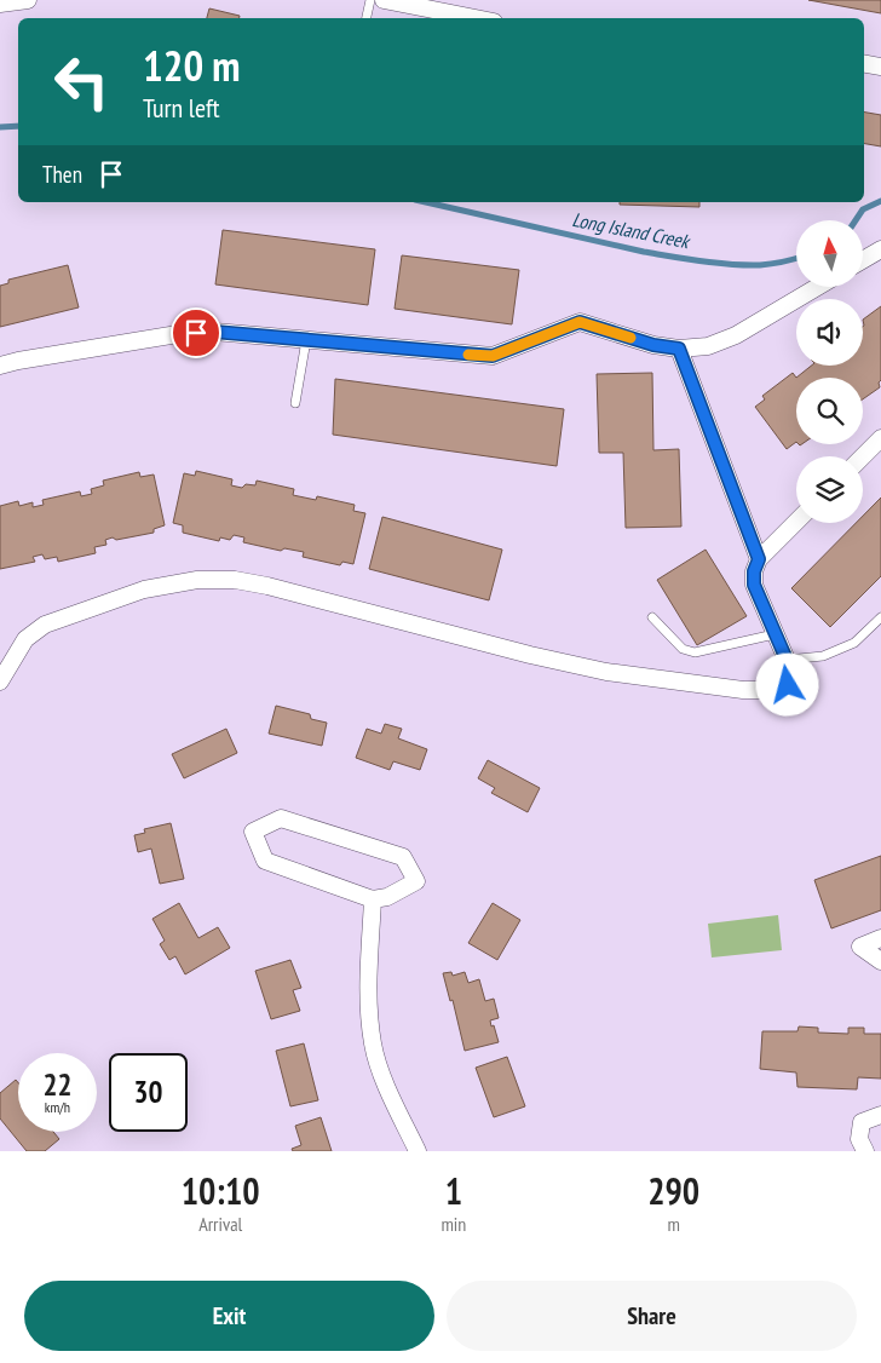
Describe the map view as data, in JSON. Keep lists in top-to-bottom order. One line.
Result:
{"water":["Long Island Creek"],"north":"top","page":{"turn":["120 m","Turn left"],"then":"Then","speed":"22 km/h","limit":"30","eta":["10:10","Arrival","1","min","290","m"],"buttons":["Exit","Share"]}}
